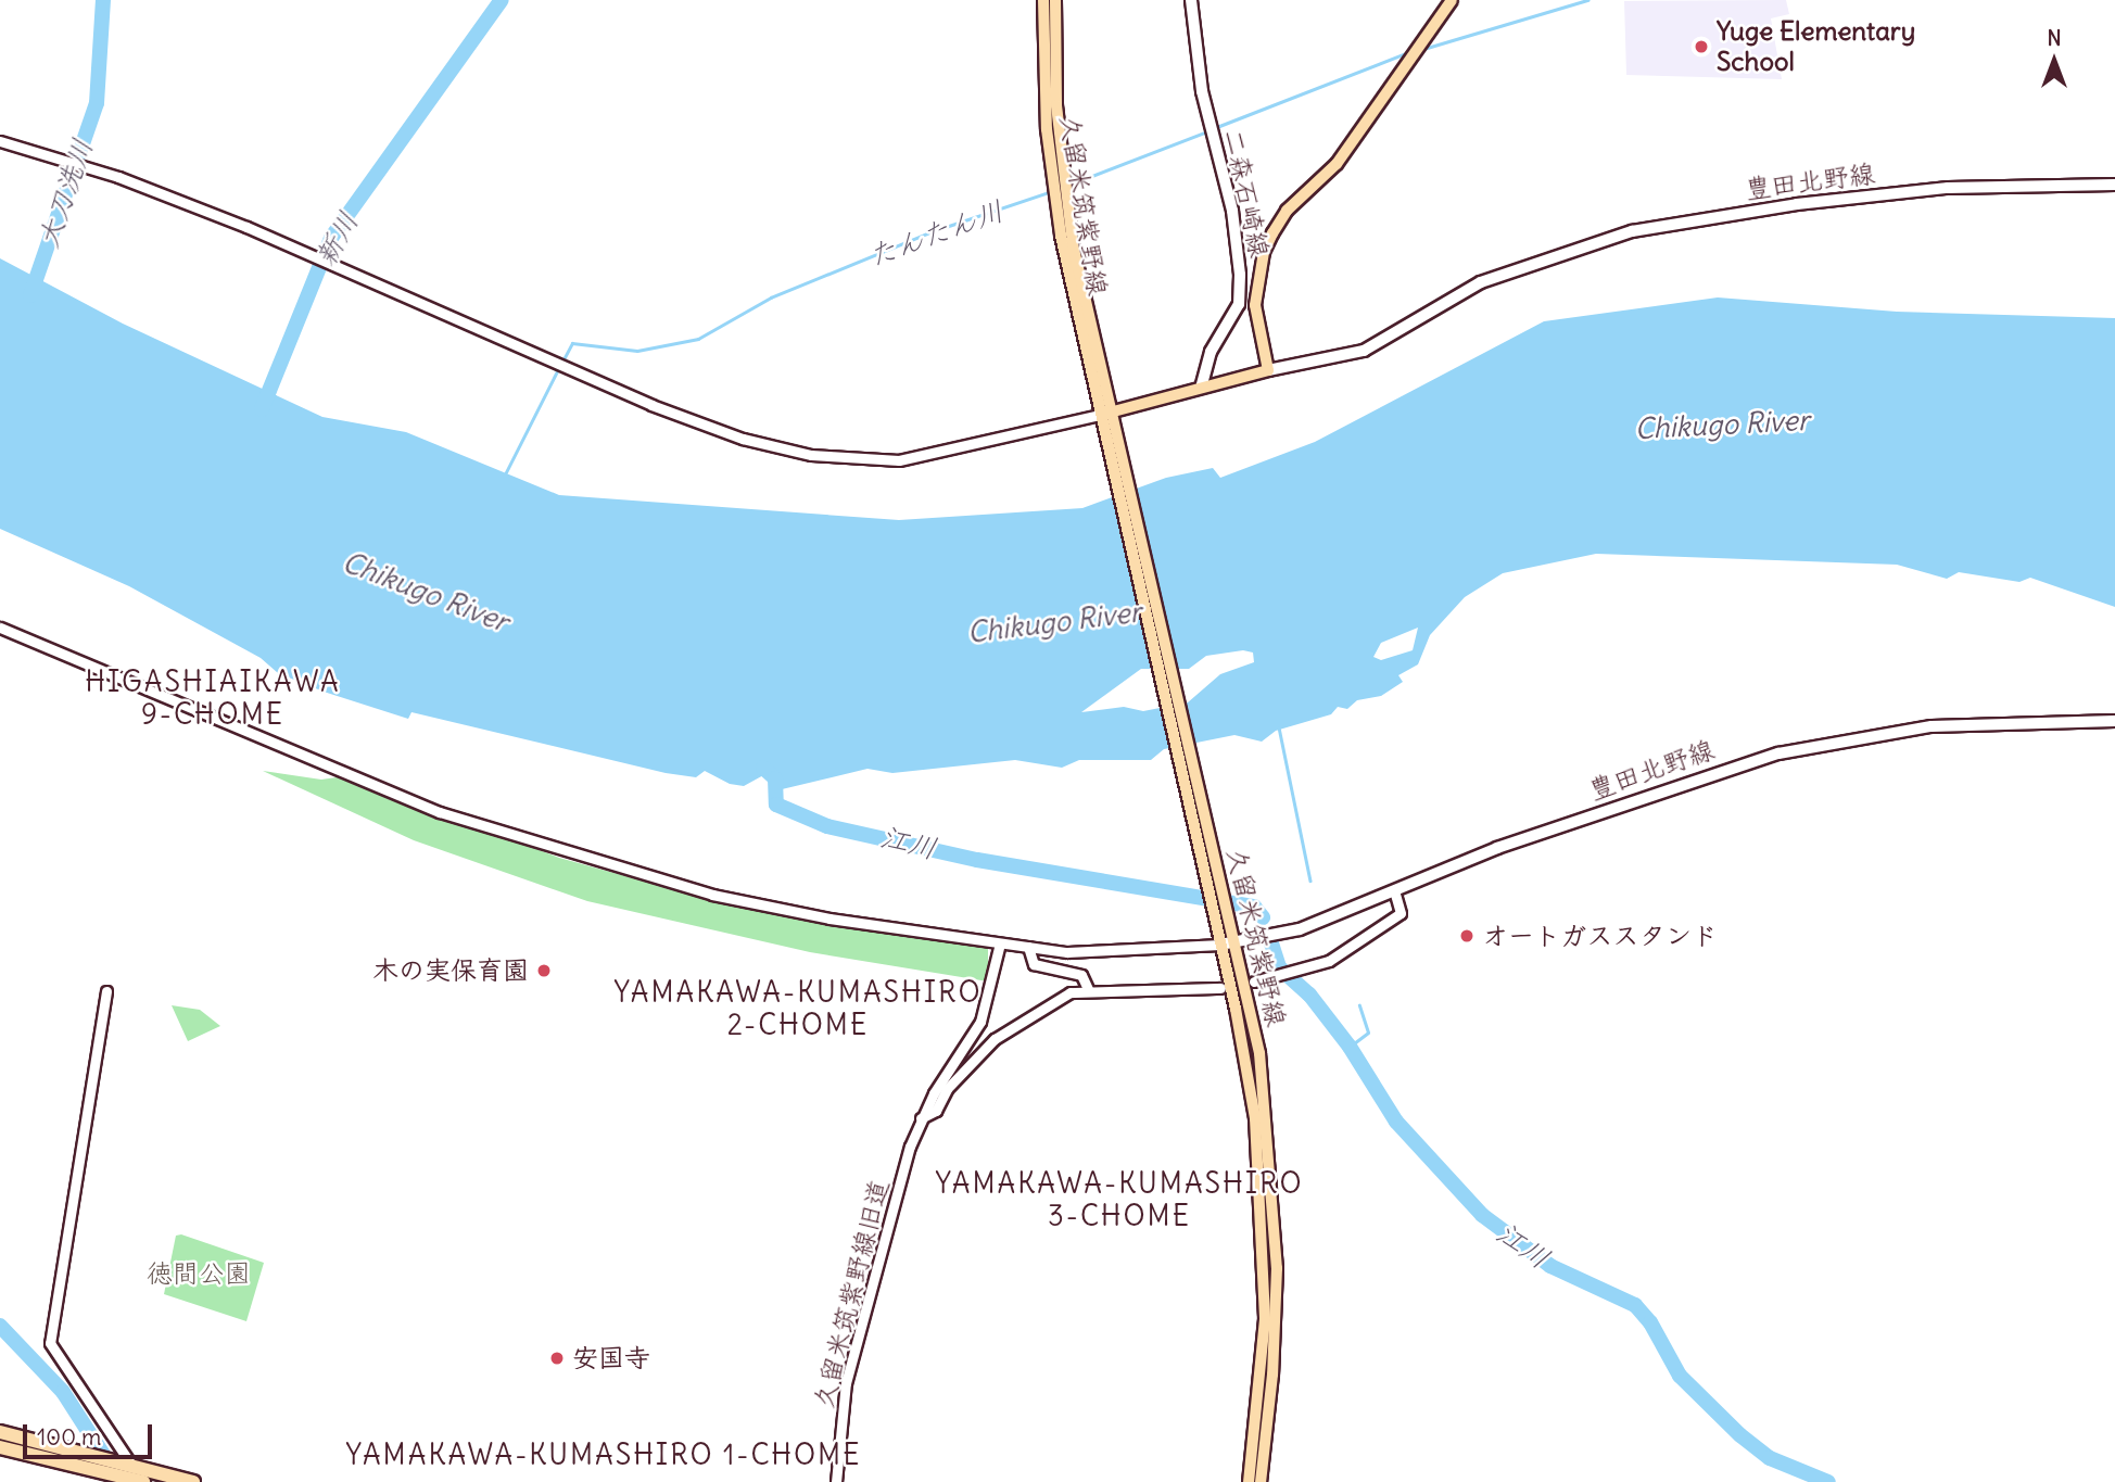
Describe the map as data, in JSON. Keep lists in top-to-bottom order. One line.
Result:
{"streets":{"main road":["豊田北野線","二森石崎線","久留米筑紫野線"],"street":["久留米筑紫野線旧道"]},"crossings":[["豊田北野線","久留米筑紫野線"]],"districts":["HIGASHIAIKAWA 9-CHOME","YAMAKAWA-KUMASHIRO 2-CHOME","YAMAKAWA-KUMASHIRO 3-CHOME","YAMAKAWA-KUMASHIRO 1-CHOME"],"water":["大刀洗川","たんたん川","新川","Chikugo River","江川"],"parks":["徳間公園"],"places":["Yuge Elementary School","オートガススタンド","木の実保育園","安国寺"],"scale_bar":"100 m","north":"top"}
